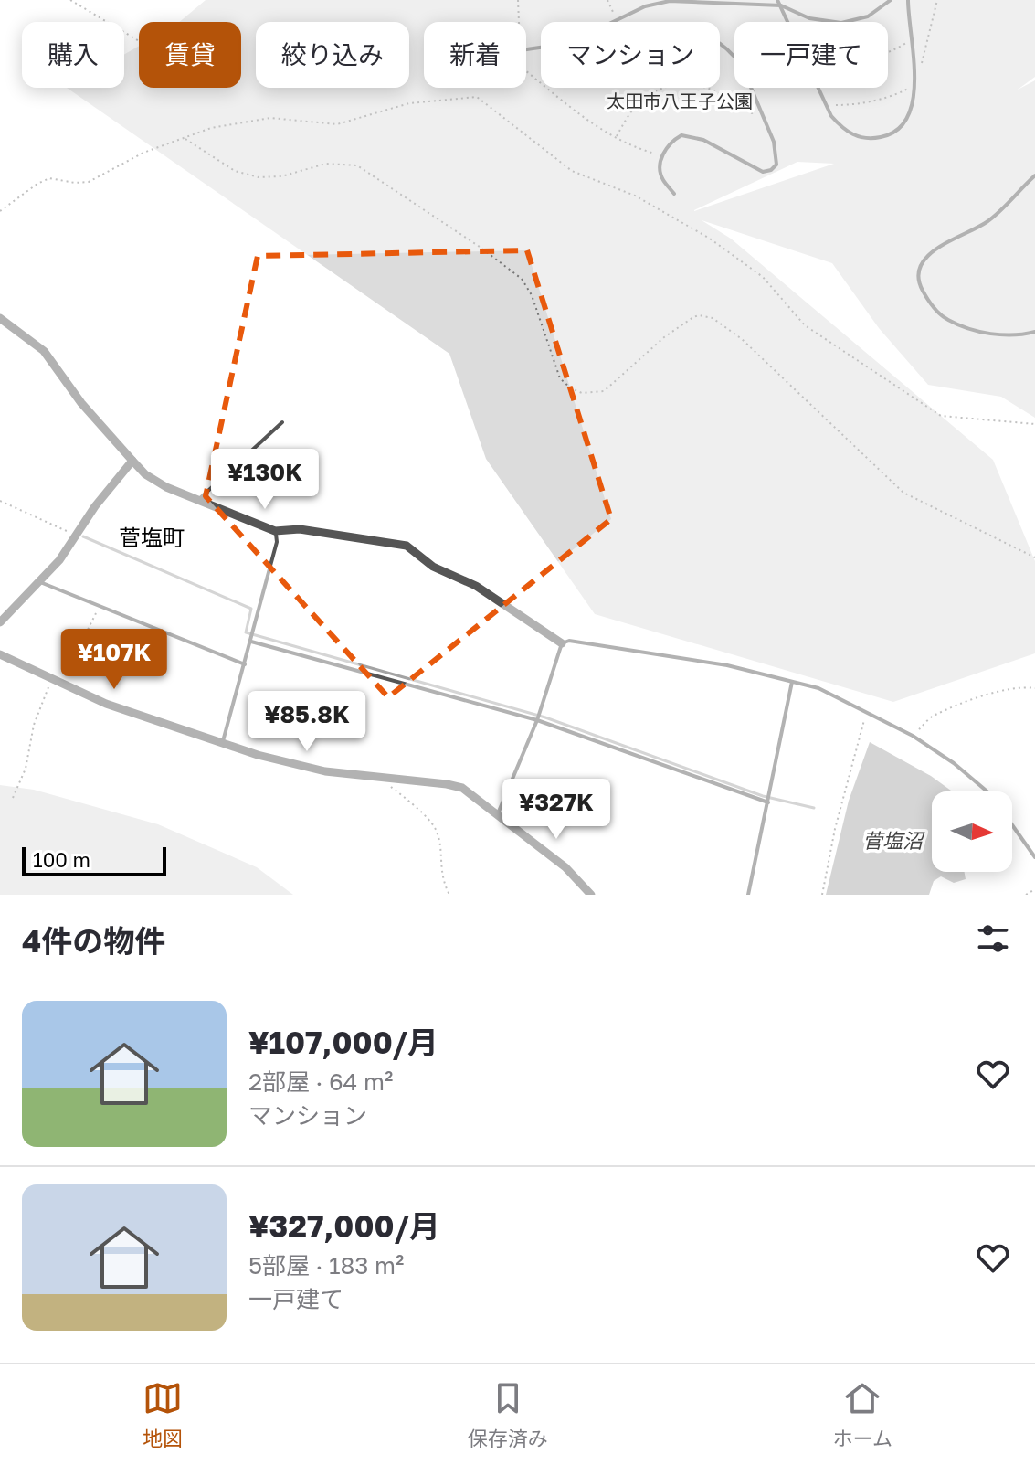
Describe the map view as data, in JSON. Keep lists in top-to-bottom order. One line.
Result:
{"districts":["菅塩町"],"water":["菅塩沼"],"parks":["太田市八王子公園"],"scale_bar":"100 m","north":"right","page":{"chip":["購入","賃貸","絞り込み","新着","マンション","一戸建て"],"price":["¥130K","¥107K","¥85.8K","¥327K"],"scale":"100 m","heading":"4件の物件","list":[{"name":"¥107,000/月","note":"2部屋 · 64 m² · マンション"},{"name":"¥327,000/月","note":"5部屋 · 183 m² · 一戸建て"}],"tabs":["地図","保存済み","ホーム"]}}
